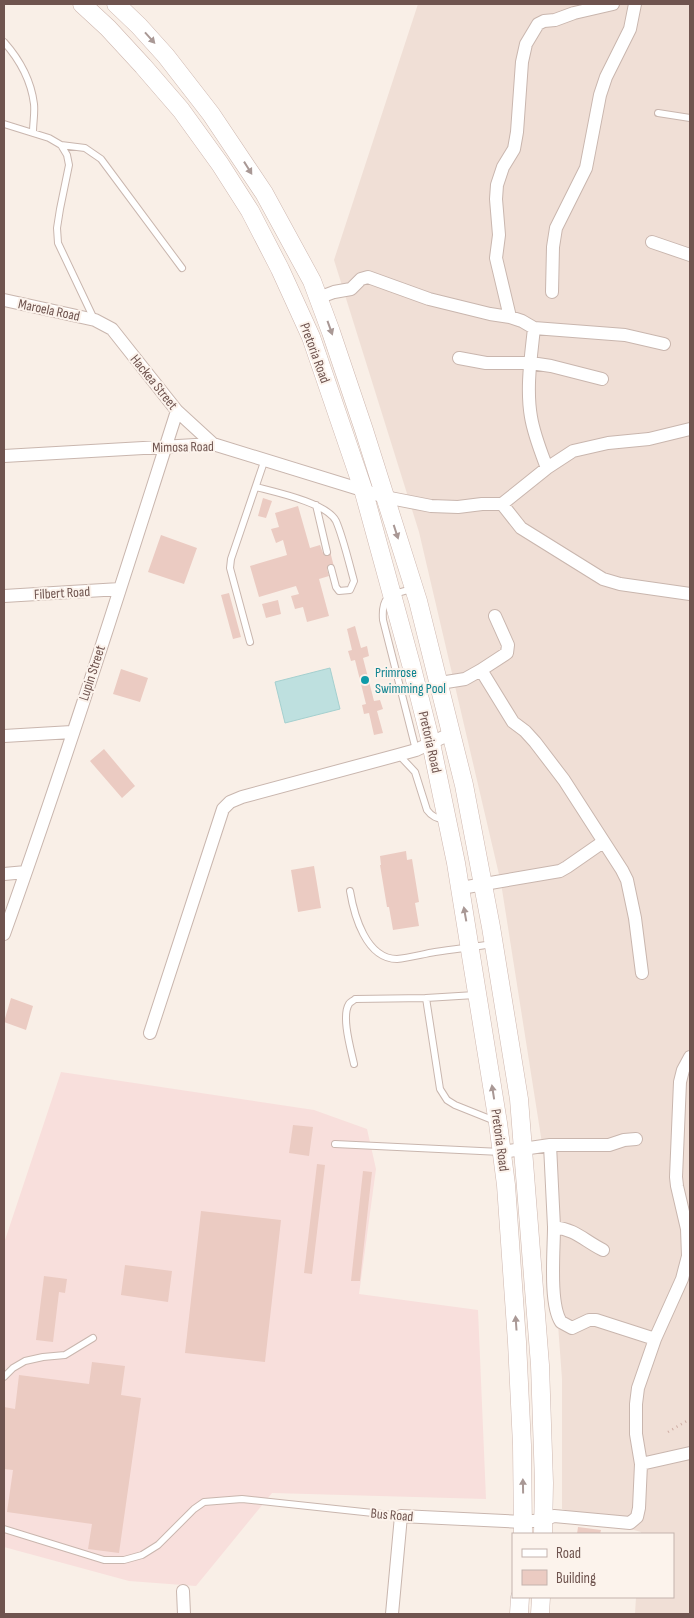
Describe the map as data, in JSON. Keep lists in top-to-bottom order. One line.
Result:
{"streets":{"main road":["Pretoria Road"],"street":["Maroela Road","Hackea Street","Mimosa Road","Filbert Road","Lupin Street","Bus Road"]},"crossings":[["Maroela Road","Hackea Street"],["Pretoria Road","Mimosa Road"],["Pretoria Road","Bus Road"],["Hackea Street","Mimosa Road"],["Hackea Street","Lupin Street"],["Mimosa Road","Lupin Street"],["Filbert Road","Lupin Street"]],"places":["Primrose Swimming Pool"],"legend":["Road","Building"]}
